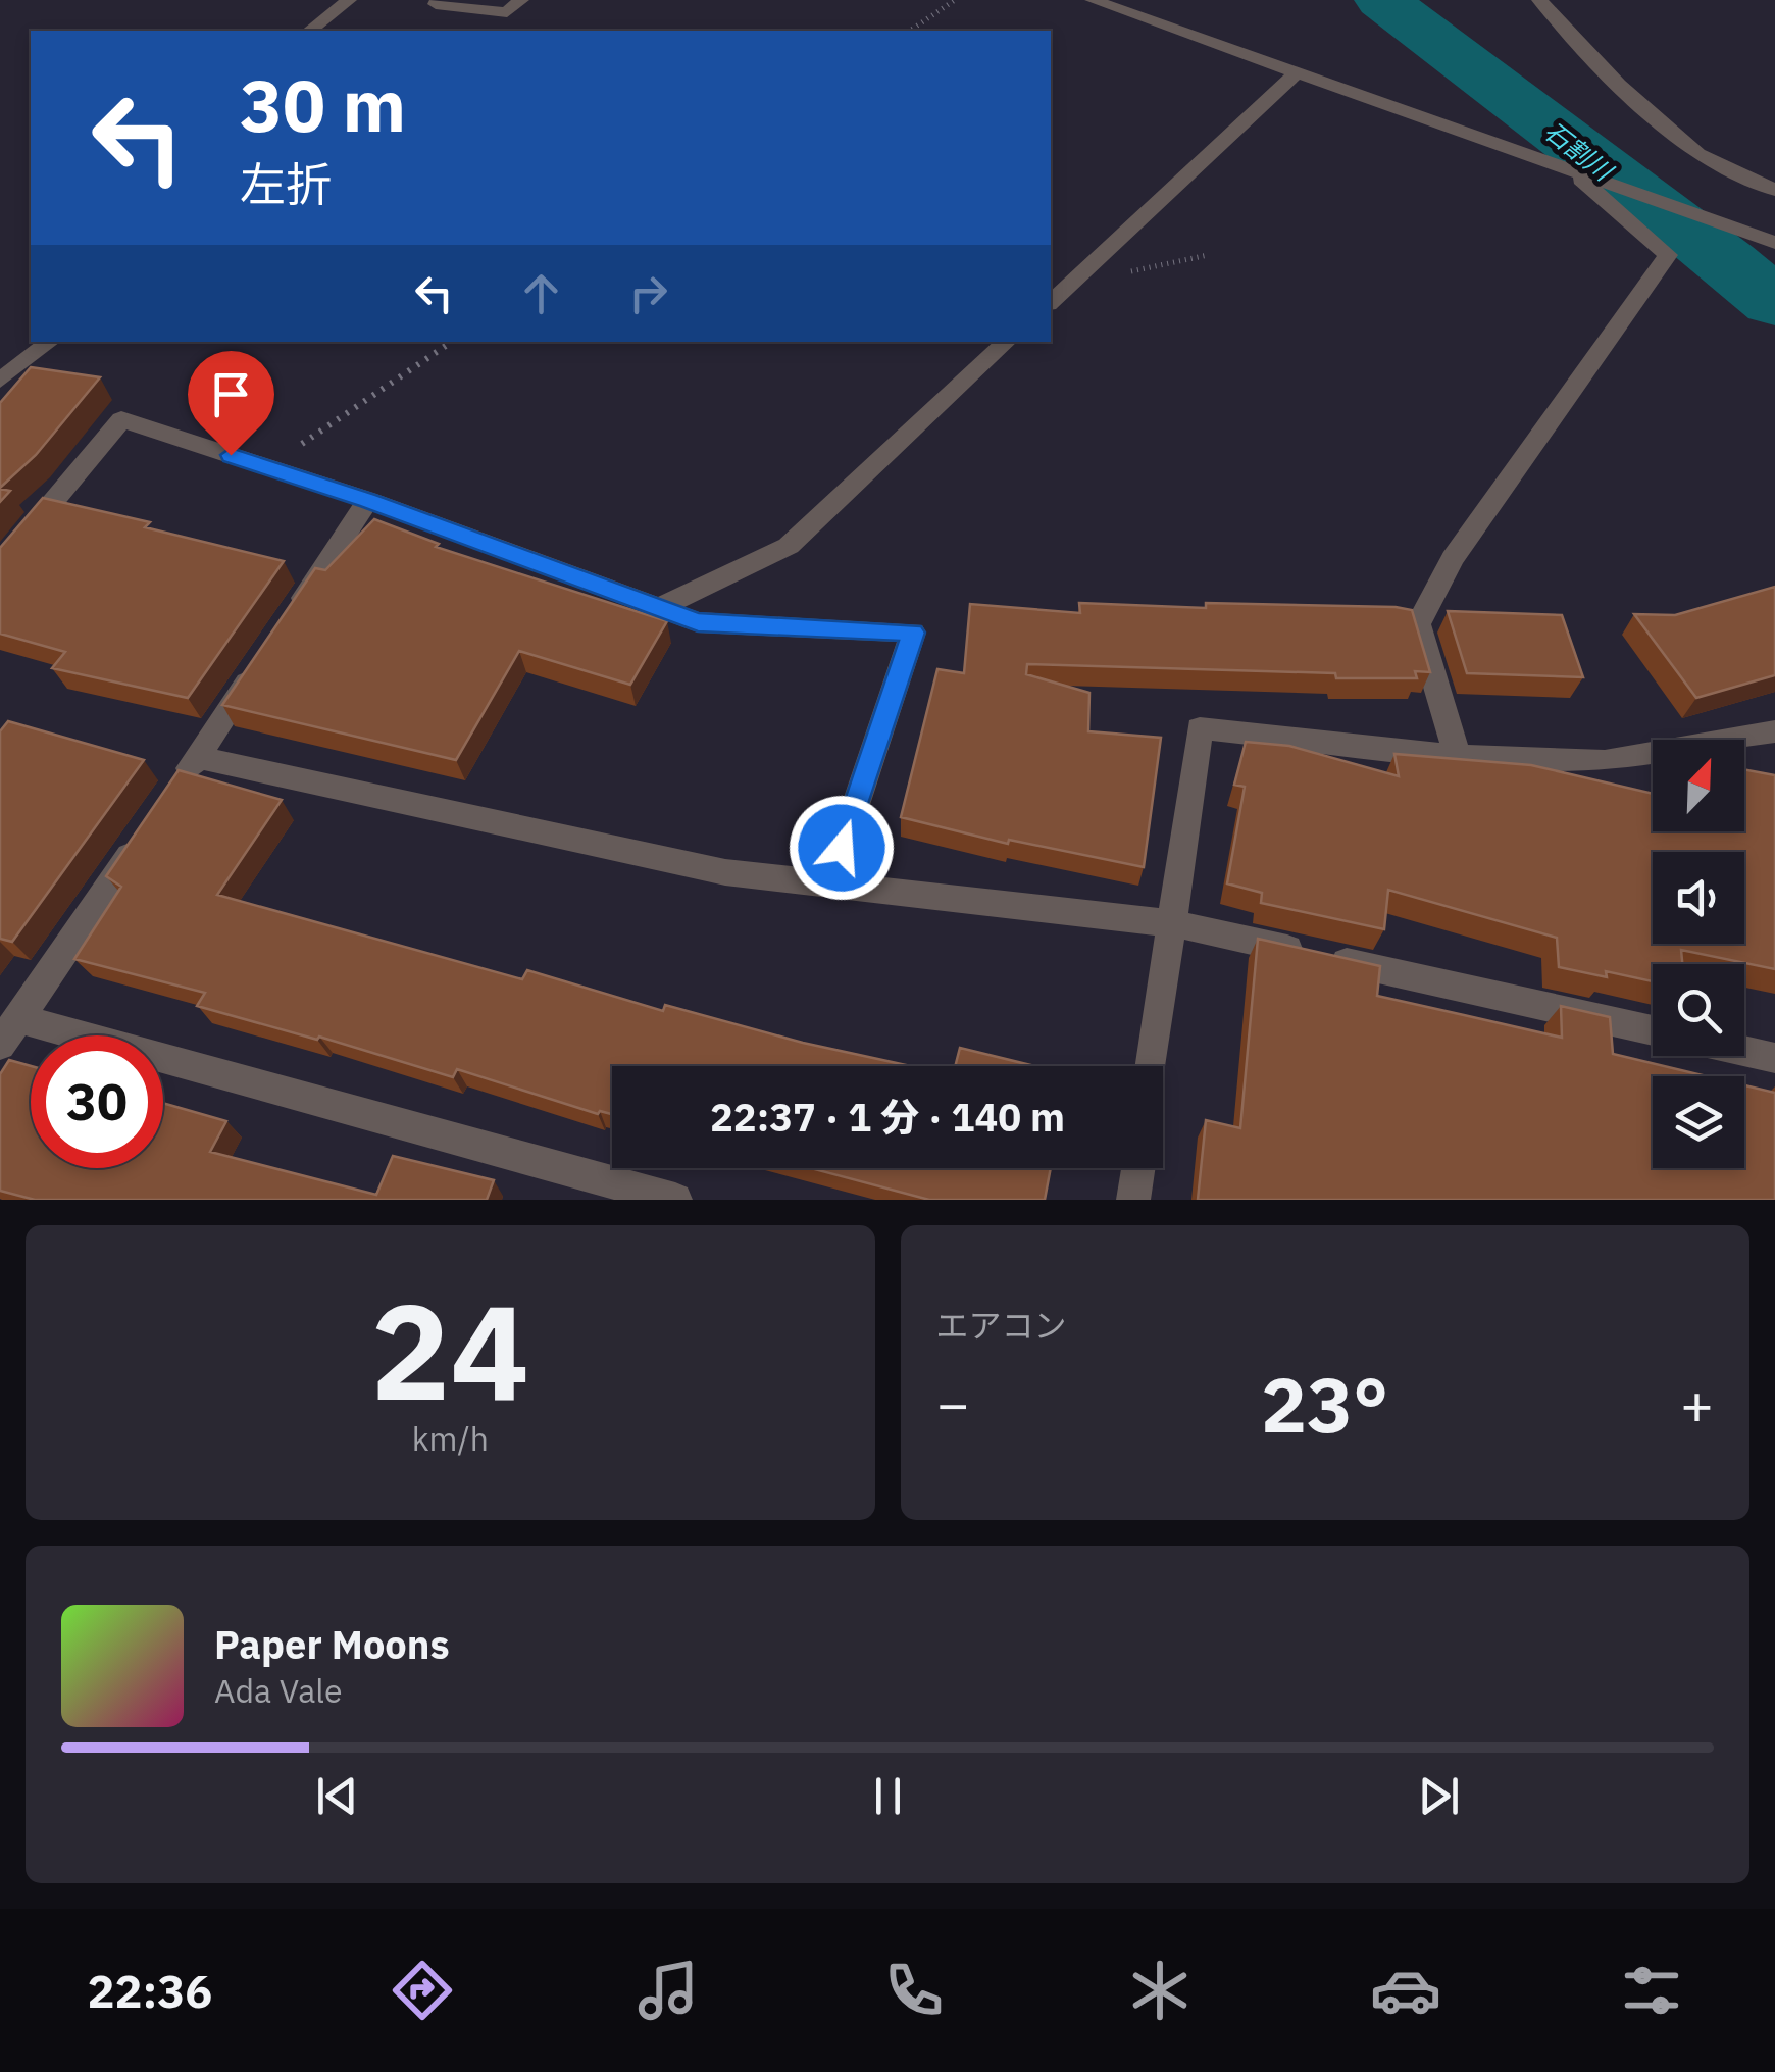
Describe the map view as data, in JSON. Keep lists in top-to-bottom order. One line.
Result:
{"water":["石割川"],"north":"top right","page":{"turn":["30 m","左折"],"limit":"30","trip":"22:37 · 1 分 · 140 m","tile":[["24","km/h"],"エアコン"],"heat":["−","23°","+"],"song":["Paper Moons","Ada Vale"],"tabs":"22:36"}}
